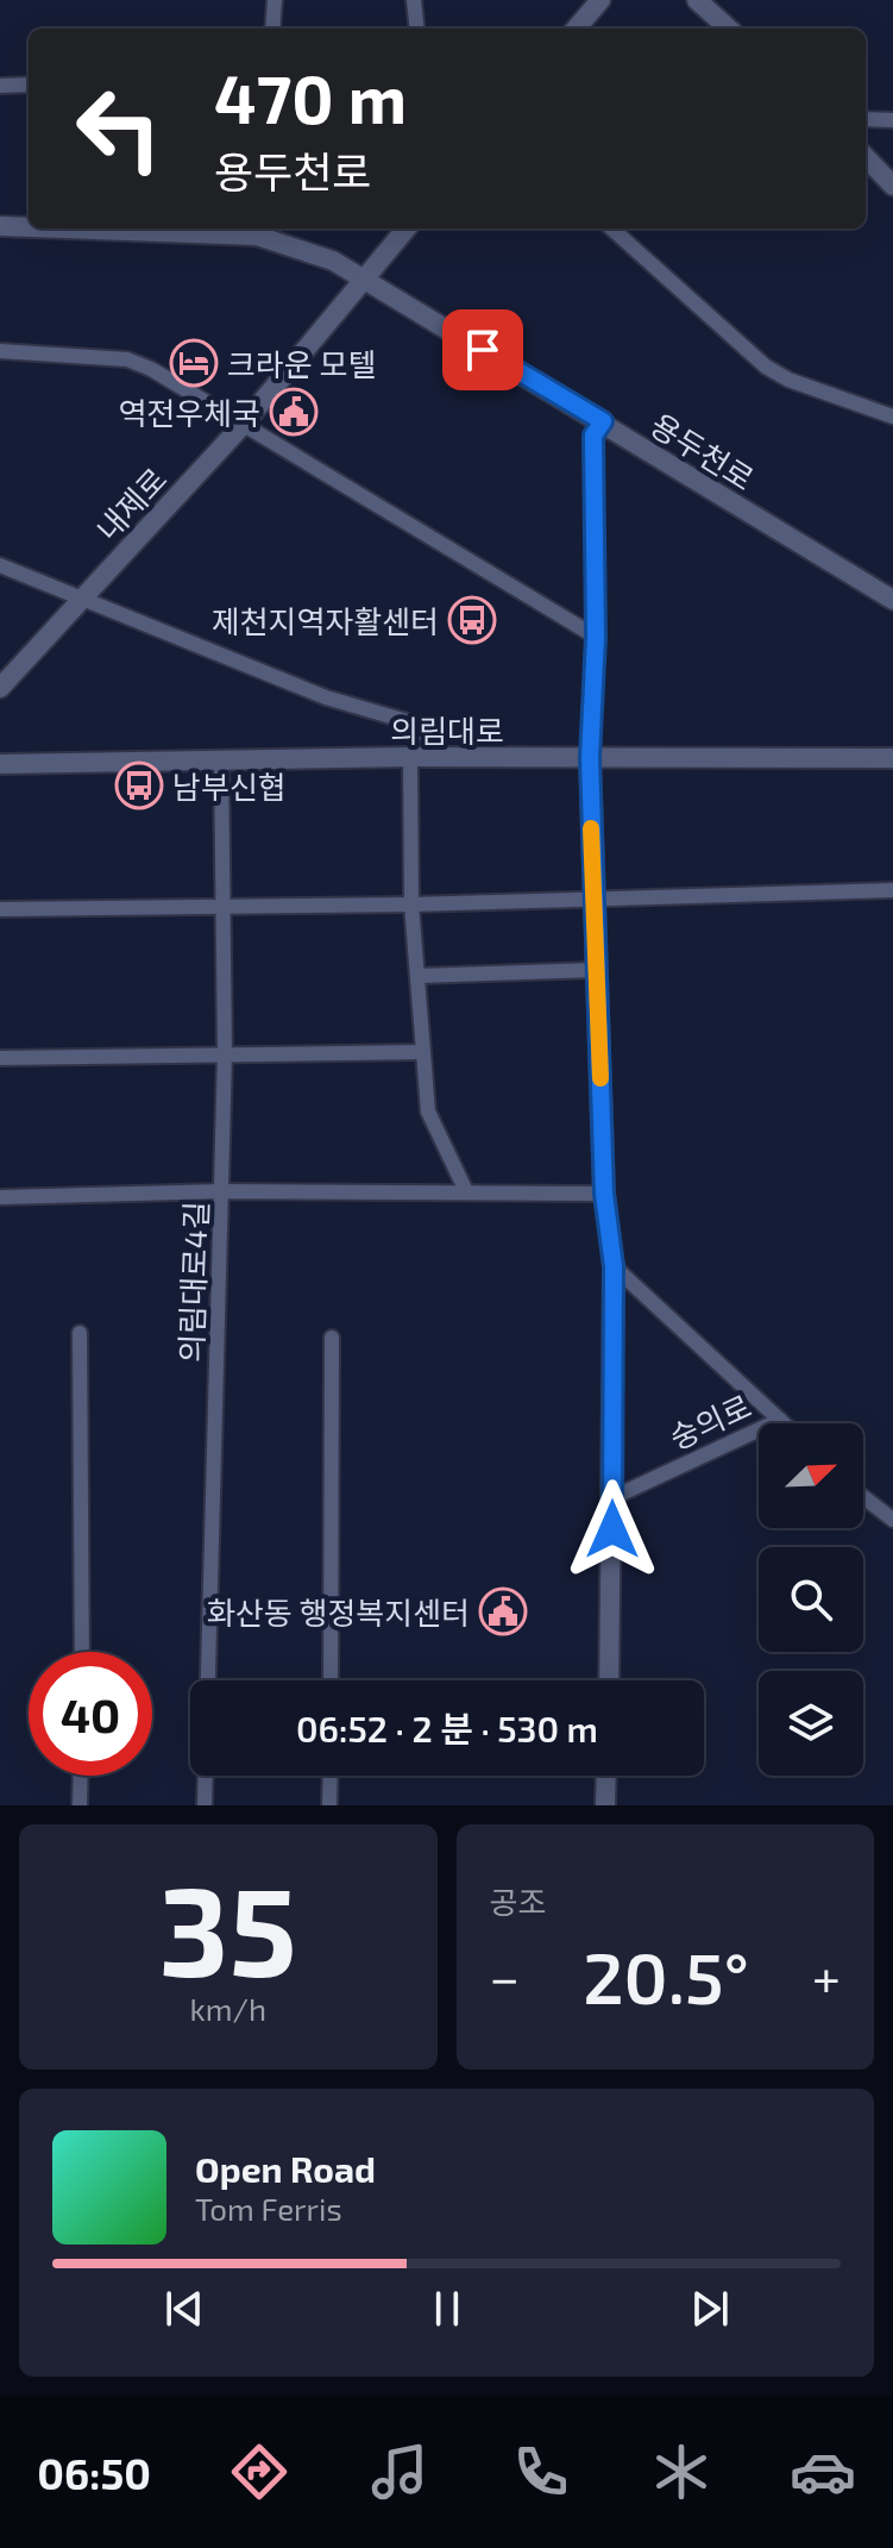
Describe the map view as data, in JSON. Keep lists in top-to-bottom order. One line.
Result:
{"streets":{"street":["용두천로","내제로","의림대로","의림대로4길","숭의로"]},"crossings":[["용두천로","내제로"],["의림대로","의림대로4길"]],"places":{"hotel":["크라운 모텔"],"public building":["역전우체국","화산동 행정복지센터"],"bus stop":["제천지역자활센터","남부신협"]},"north":"top right","page":{"turn":["470 m","용두천로"],"limit":"40","trip":"06:52 · 2 분 · 530 m","tile":[["35","km/h"],"공조"],"heat":["−","20.5°","+"],"song":["Open Road","Tom Ferris"],"tabs":"06:50"}}
